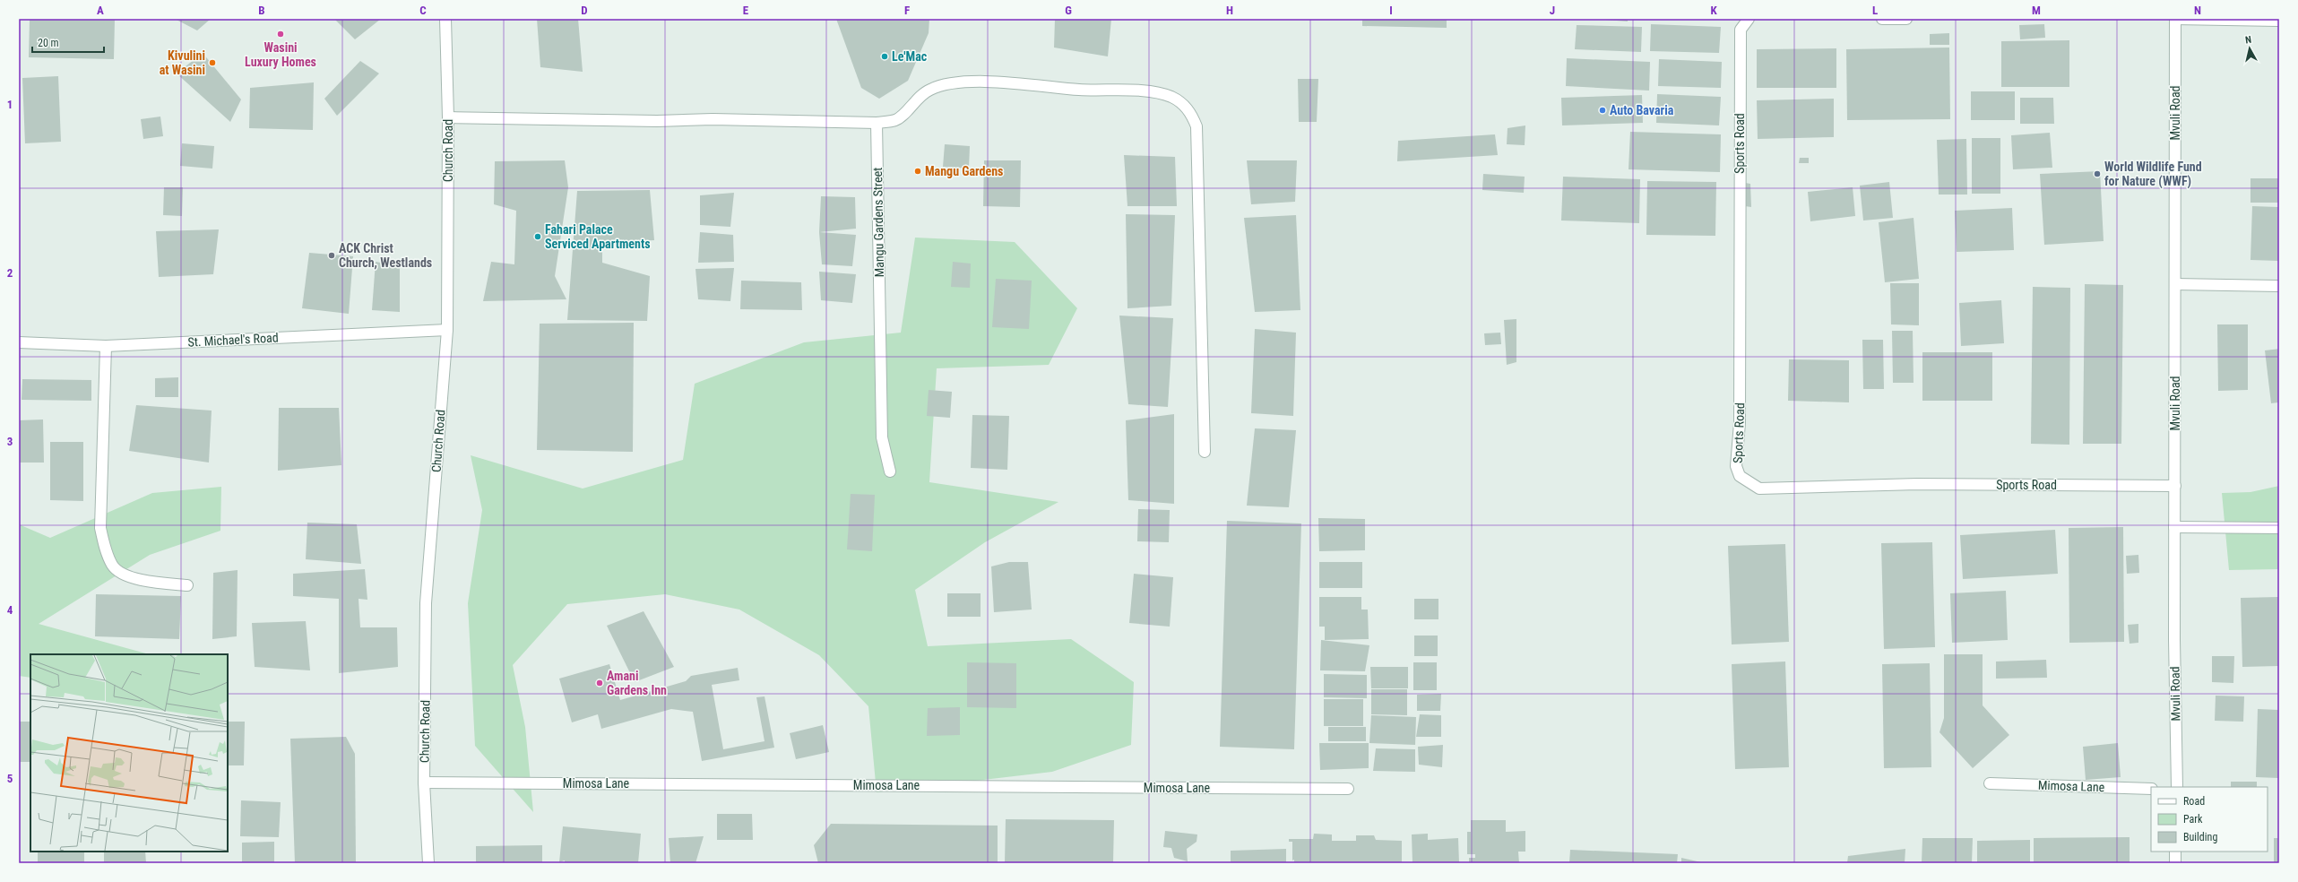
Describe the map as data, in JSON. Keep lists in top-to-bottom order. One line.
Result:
{"streets":{"street":["Mvuli Road","Sports Road","Church Road","Mangu Gardens Street","St. Michael's Road","Mimosa Lane"]},"crossings":[["Mvuli Road","Sports Road"],["Church Road","St. Michael's Road"],["Church Road","Mimosa Lane"]],"places":["Wasini Luxury Homes","Le'Mac","Kivulini at Wasini","Auto Bavaria","Mangu Gardens","World Wildlife Fund for Nature (WWF)","Fahari Palace Serviced Apartments","ACK Christ Church, Westlands","Amani Gardens Inn"],"legend":["Road","Park","Building"],"scale_bar":"20 m","north":"top","grid":{"columns":["A","B","C","D","E","F","G","H","I","J","K","L","M","N"],"rows":["1","2","3","4","5"]}}
